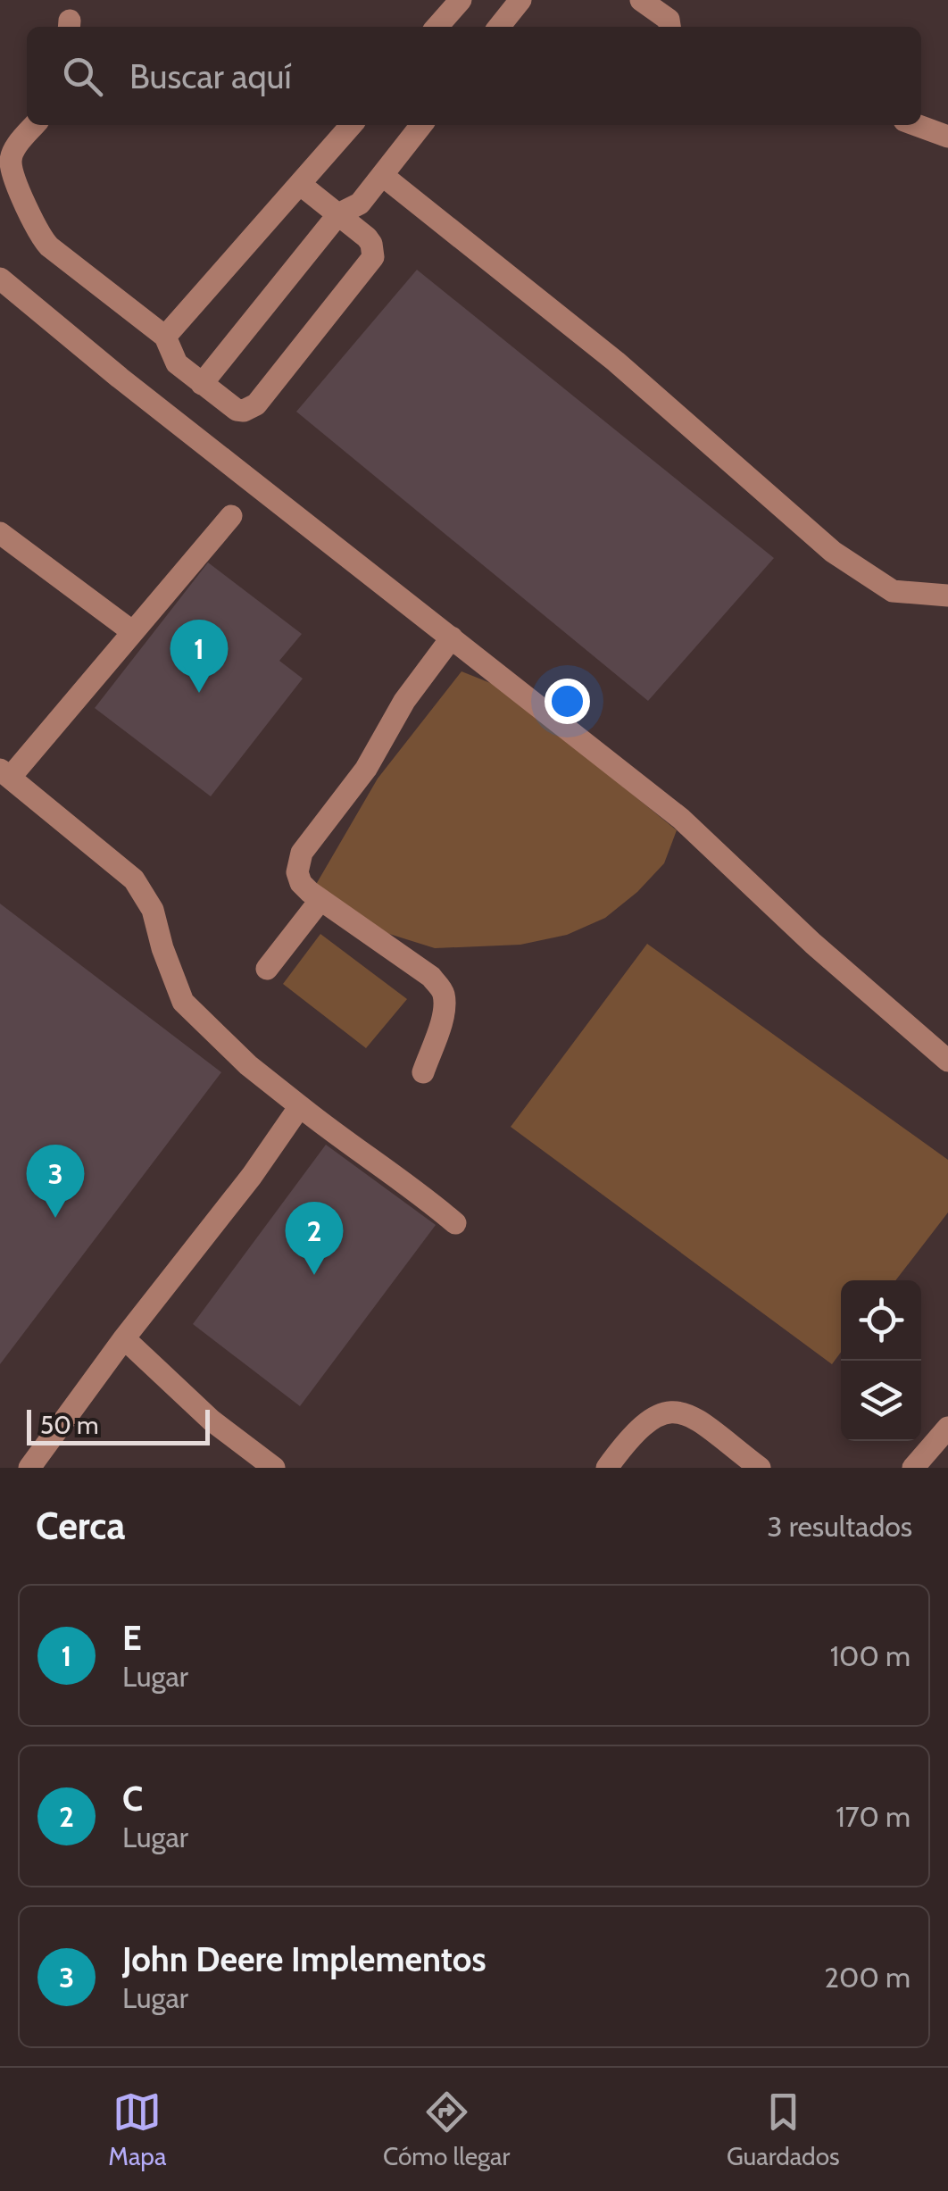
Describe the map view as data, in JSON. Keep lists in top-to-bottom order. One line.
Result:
{"scale_bar":"50 m","page":{"search":"Buscar aquí","pins":["1","3","2"],"scale":"50 m","heading":["Cerca","3 resultados"],"list":[{"mark":"1","name":"E","note":"Lugar","value":"100 m"},{"mark":"2","name":"C","note":"Lugar","value":"170 m"},{"mark":"3","name":"John Deere Implementos","note":"Lugar","value":"200 m"}],"nav":["Mapa","Cómo llegar","Guardados"]}}
